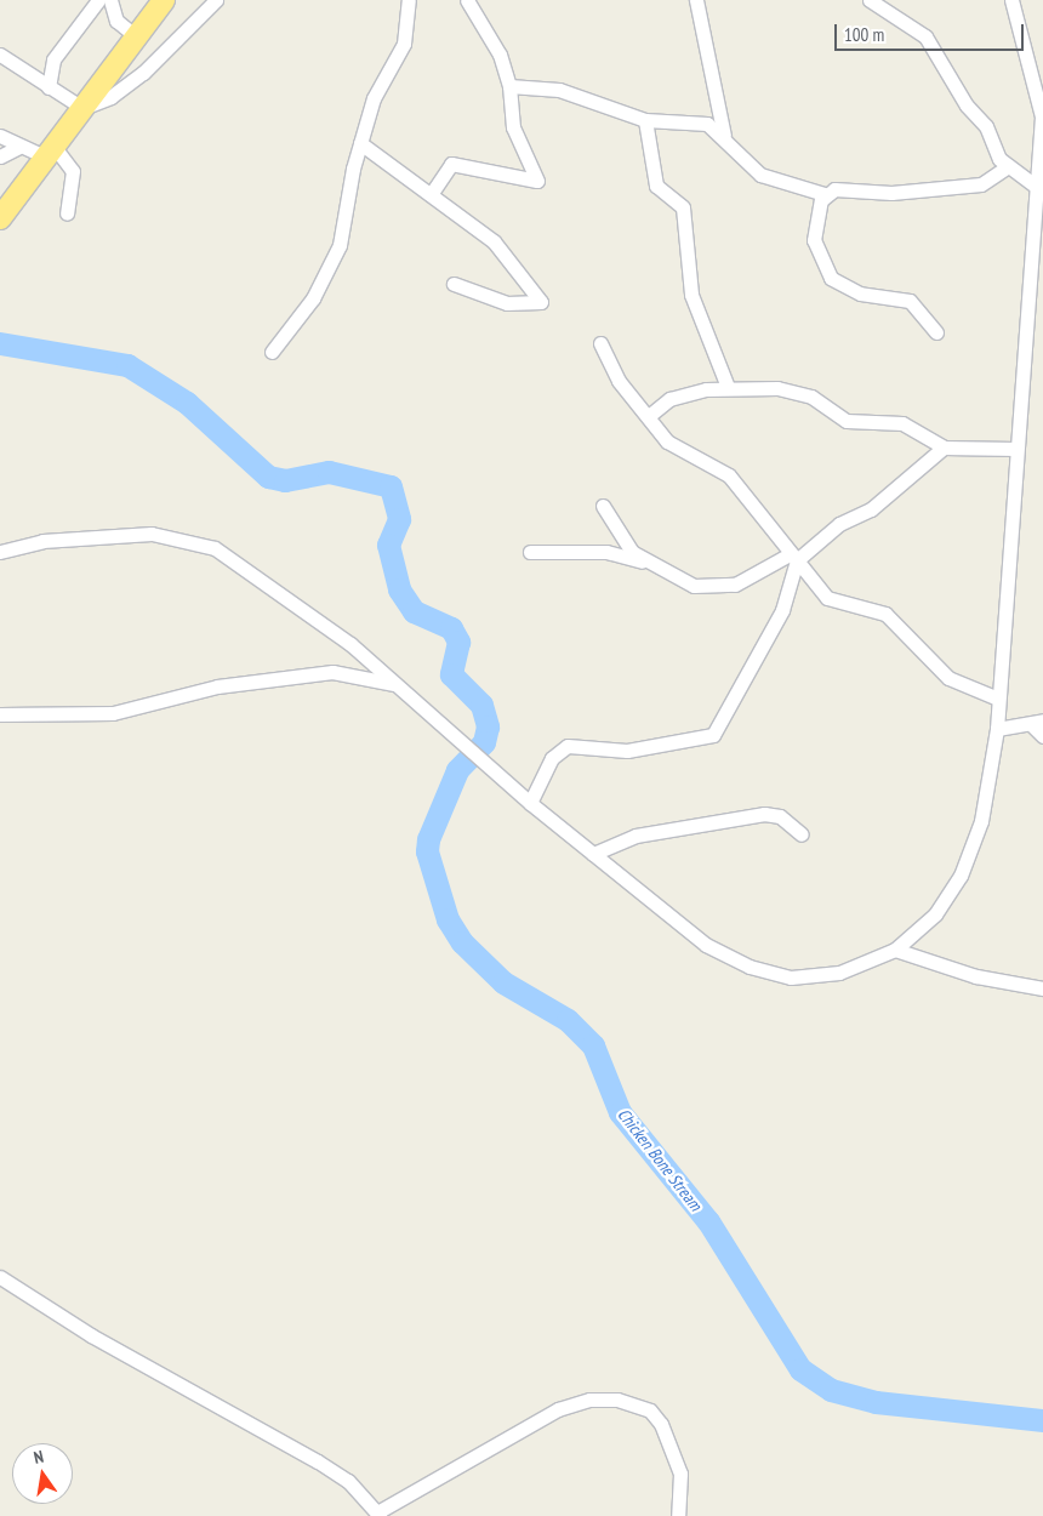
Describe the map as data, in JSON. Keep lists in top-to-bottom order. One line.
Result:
{"water":["Chicken Bone Stream"],"scale_bar":"100 m","north":"top"}
